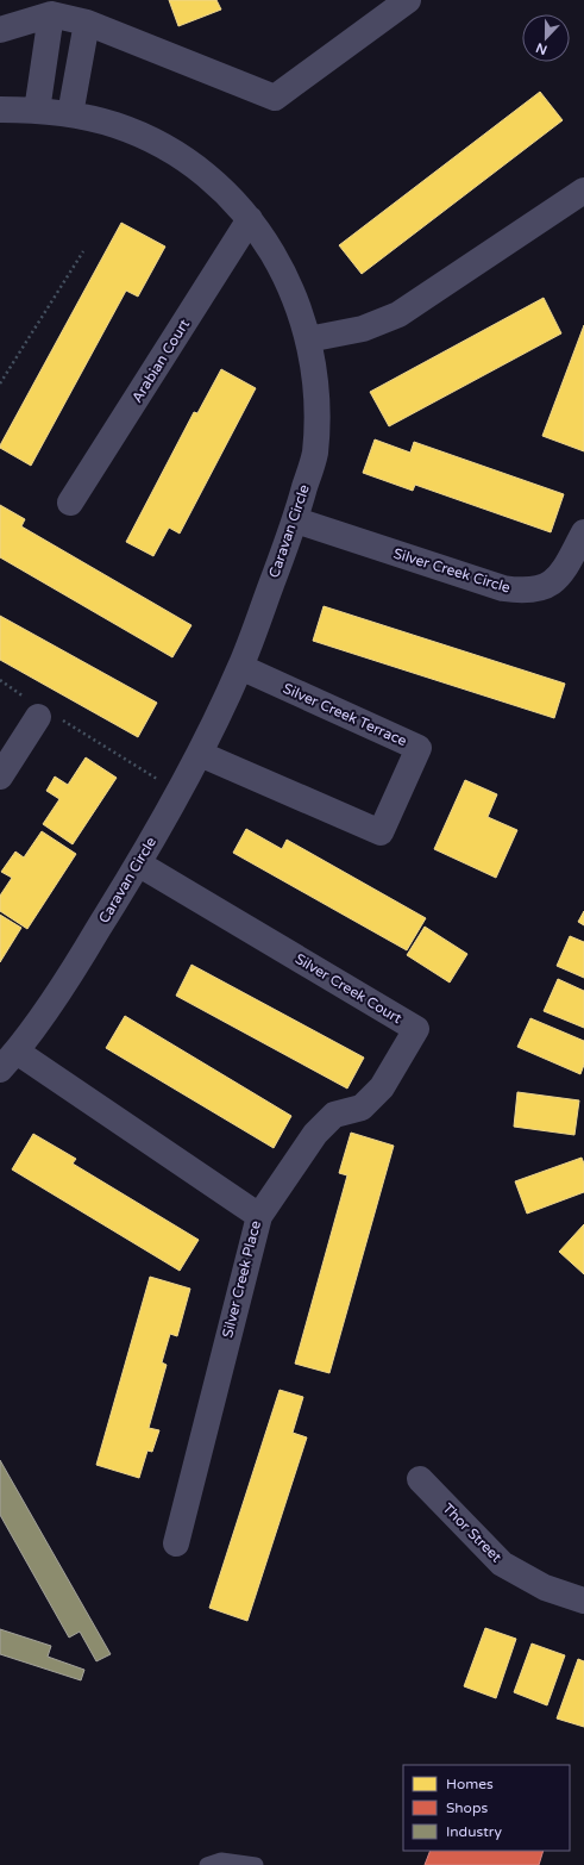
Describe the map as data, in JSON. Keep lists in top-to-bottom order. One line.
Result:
{"streets":{"street":["Arabian Court","Caravan Circle","Silver Creek Circle","Silver Creek Terrace","Silver Creek Court","Silver Creek Place","Thor Street"]},"crossings":[["Arabian Court","Caravan Circle"],["Caravan Circle","Silver Creek Circle"],["Caravan Circle","Silver Creek Terrace"],["Caravan Circle","Silver Creek Court"],["Caravan Circle","Silver Creek Place"],["Silver Creek Court","Silver Creek Place"]],"legend":["Homes","Shops","Industry"],"north":"bottom"}
